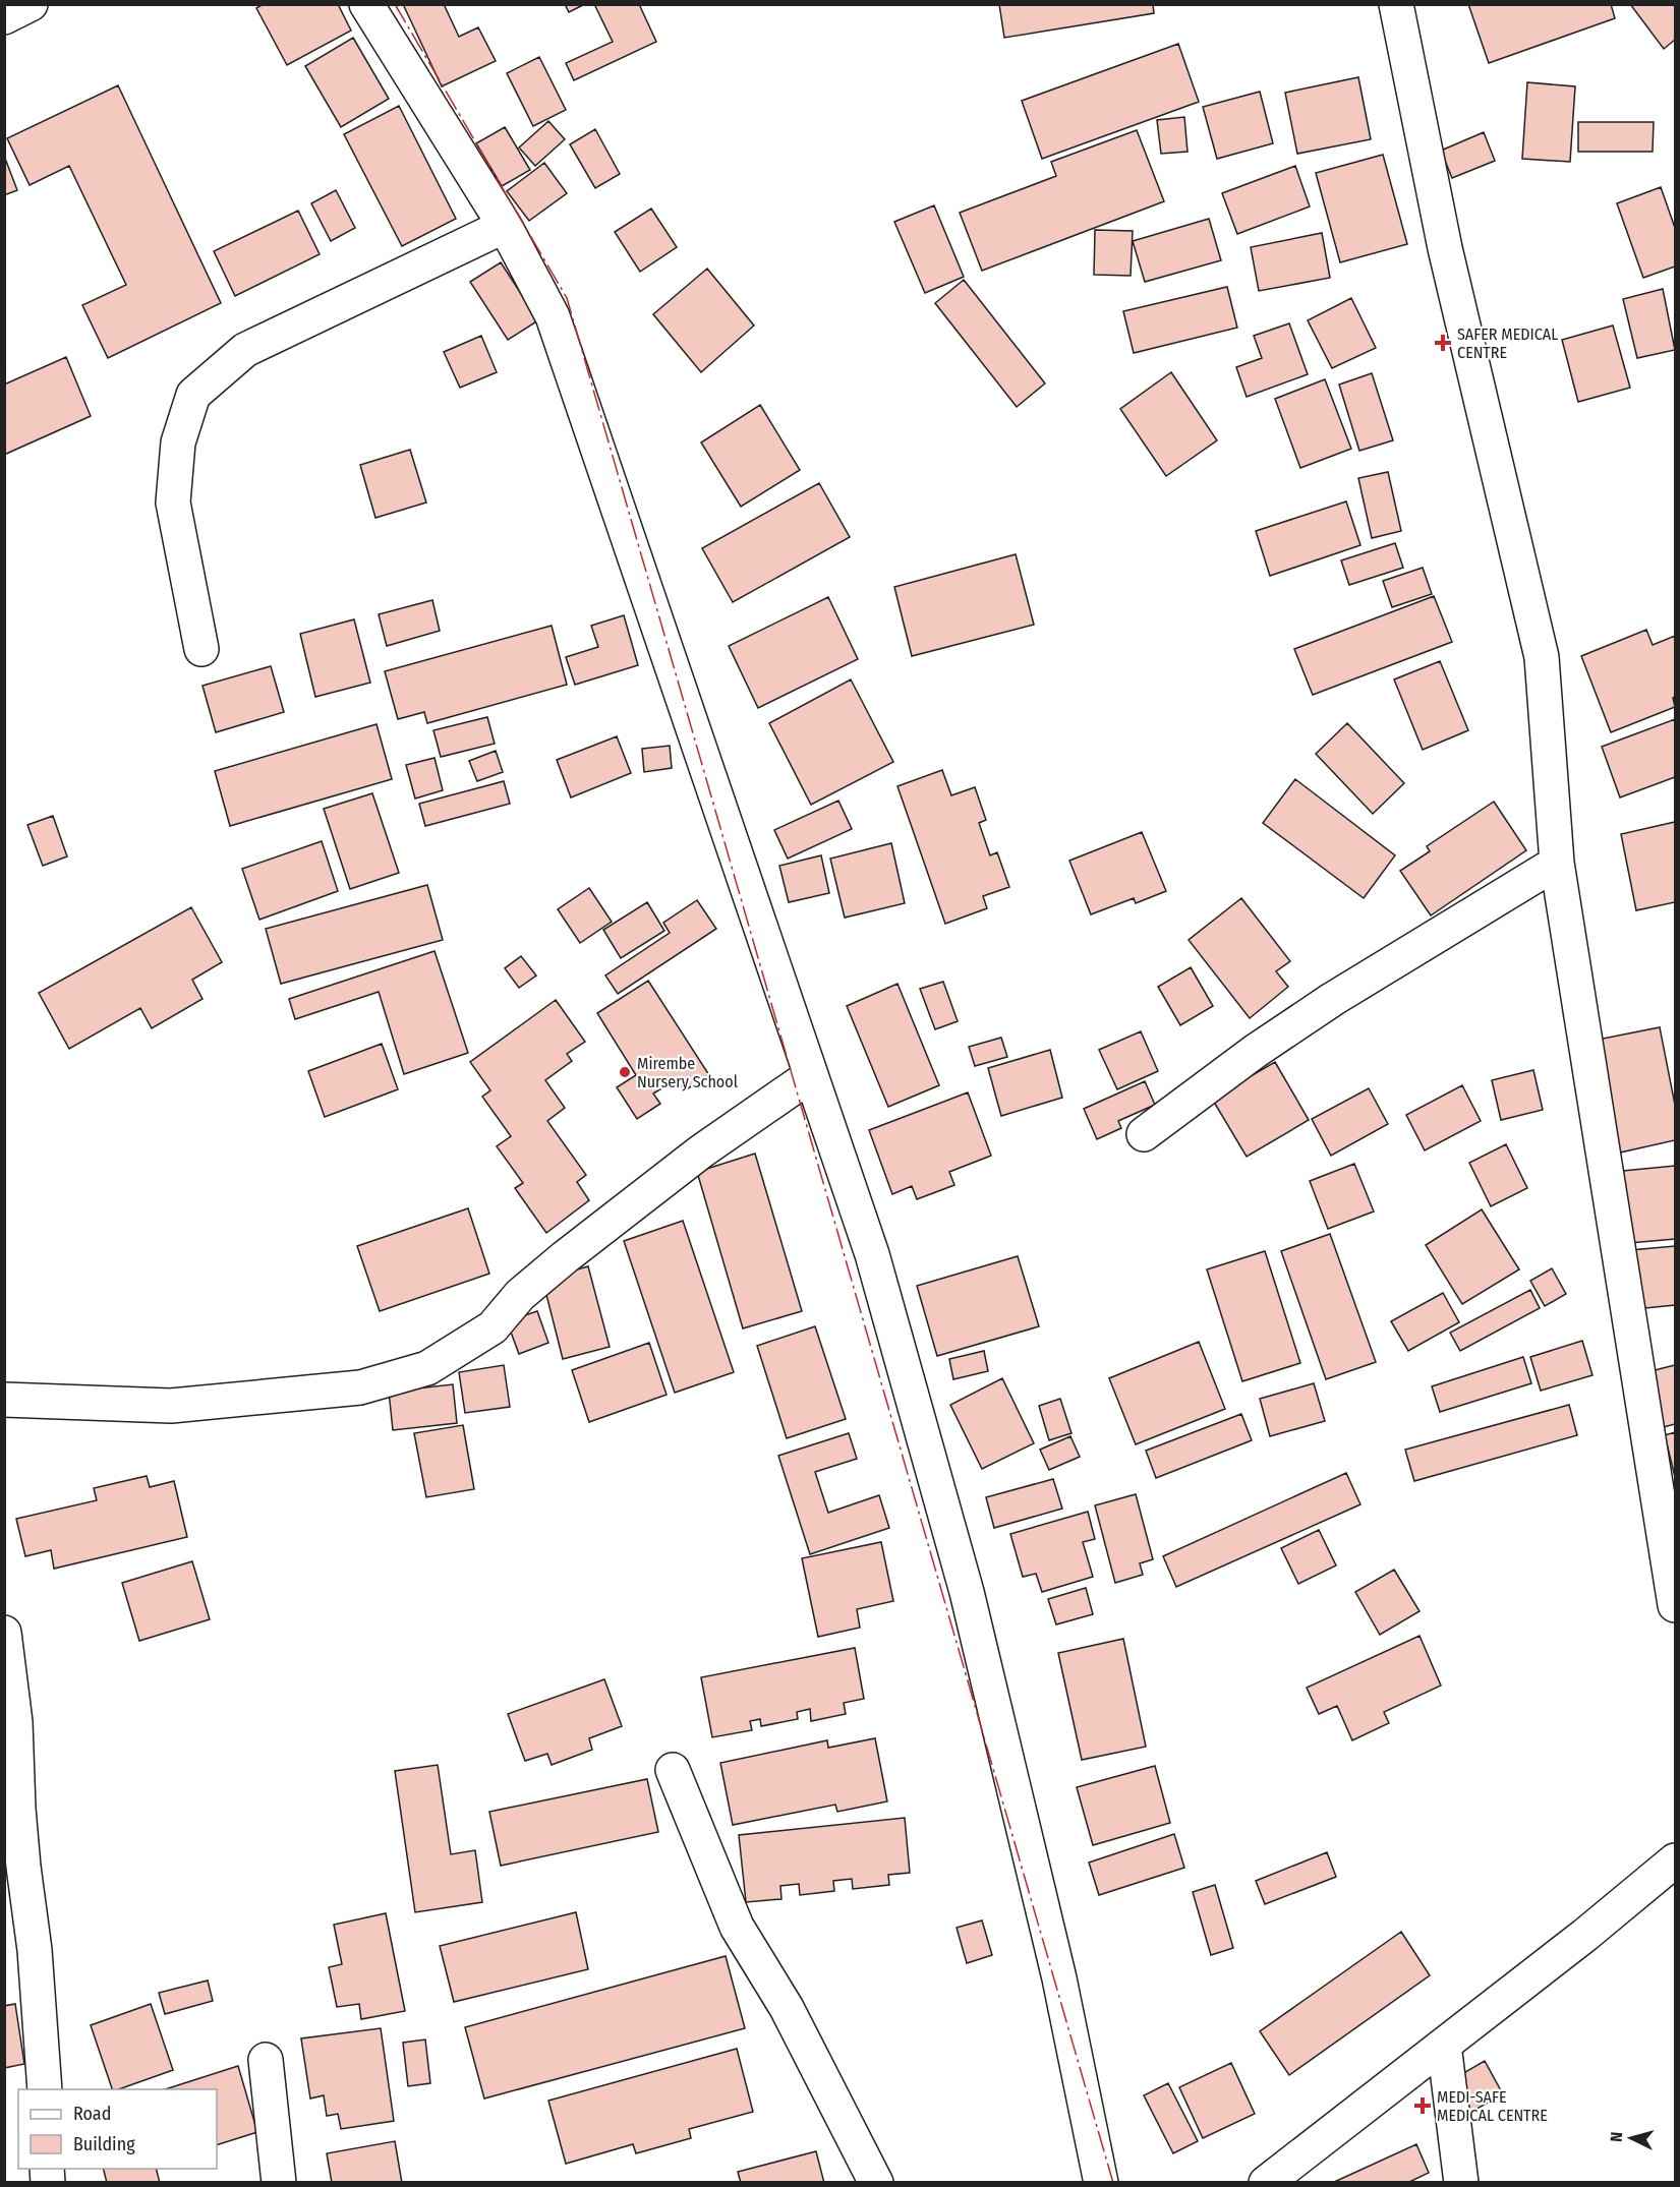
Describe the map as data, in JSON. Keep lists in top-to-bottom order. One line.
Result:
{"places":{"health":["SAFER MEDICAL CENTRE","MEDI-SAFE MEDICAL CENTRE"],"other":["Mirembe Nursery School"]},"legend":["Road","Building"],"north":"left"}
